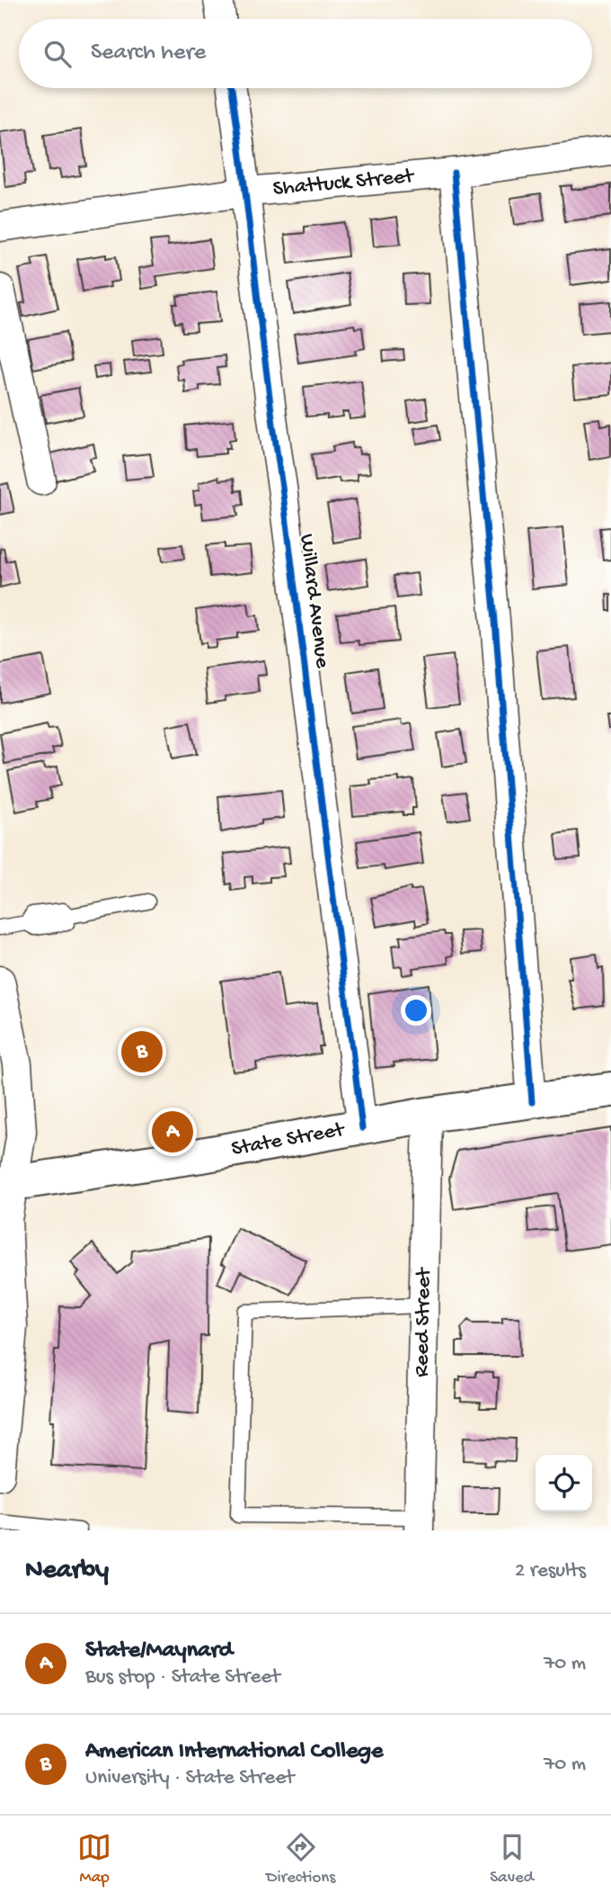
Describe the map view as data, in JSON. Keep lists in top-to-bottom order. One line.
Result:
{"streets":{"main road":["State Street"],"street":["Shattuck Street","Willard Avenue","Reed Street"]},"crossings":[["Shattuck Street","Willard Avenue"],["Willard Avenue","State Street"],["State Street","Reed Street"]],"page":{"search":"Search here","pins":["B","A"],"heading":["Nearby","2 results"],"list":[{"mark":"A","name":"State/Maynard","note":"Bus stop · State Street","value":"70 m"},{"mark":"B","name":"American International College","note":"University · State Street","value":"70 m"}],"nav":["Map","Directions","Saved"]}}
